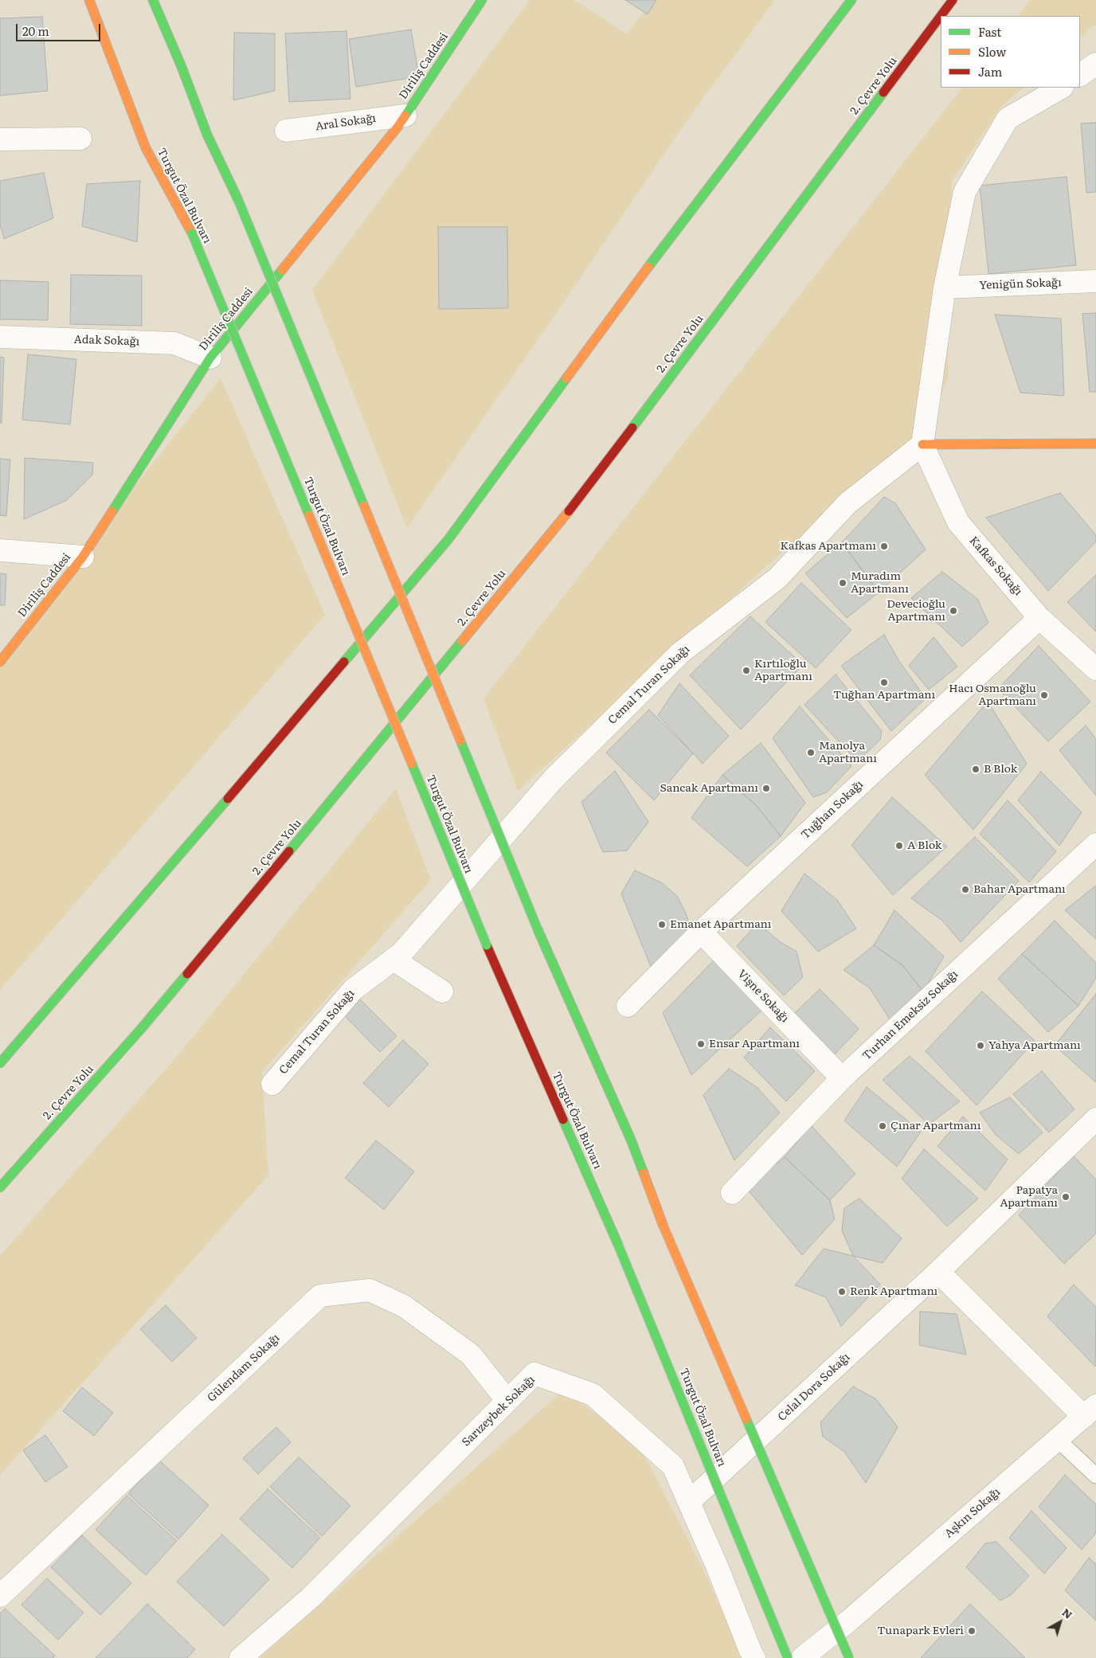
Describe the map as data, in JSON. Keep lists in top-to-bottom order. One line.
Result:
{"streets":{"main road":["Diriliş Caddesi","2. Çevre Yolu","Turgut Özal Bulvarı"],"street":["Aral Sokağı","Yenigün Sokağı","Adak Sokağı","Kafkas Sokağı","Cemal Turan Sokağı","Tuğhan Sokağı","Vişne Sokağı","Turhan Emeksiz Sokağı","Gülendam Sokağı","Celal Dora Sokağı","Sarızeybek Sokağı","Aşkın Sokağı"]},"crossings":[["Diriliş Caddesi","Aral Sokağı"],["Diriliş Caddesi","Adak Sokağı"],["Kafkas Sokağı","Cemal Turan Sokağı"],["Kafkas Sokağı","Tuğhan Sokağı"],["Tuğhan Sokağı","Vişne Sokağı"],["Vişne Sokağı","Turhan Emeksiz Sokağı"],["Gülendam Sokağı","Sarızeybek Sokağı"],["Celal Dora Sokağı","Sarızeybek Sokağı"]],"places":["Kafkas Apartmanı","Muradım Apartmanı","Devecioğlu Apartmanı","Kırtıloğlu Apartmanı","Tuğhan Apartmanı","Hacı Osmanoğlu Apartmanı","Manolya Apartmanı","B Blok","Sancak Apartmanı","A Blok","Bahar Apartmanı","Emanet Apartmanı","Ensar Apartmanı","Yahya Apartmanı","Çınar Apartmanı","Papatya Apartmanı","Renk Apartmanı","Tunapark Evleri"],"legend":["Fast","Slow","Jam"],"scale_bar":"20 m","north":"top right"}
